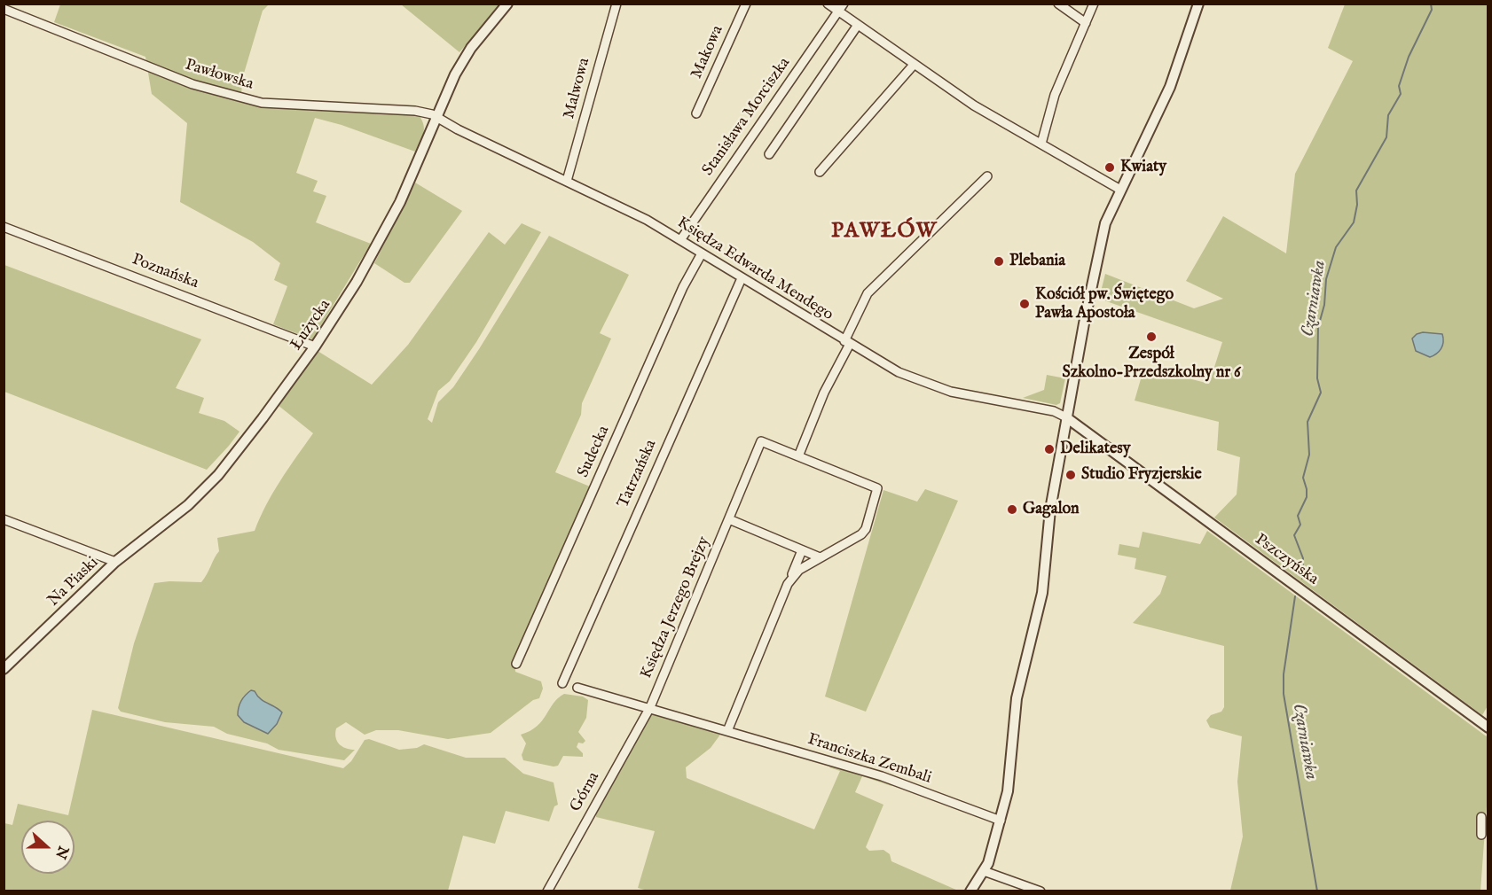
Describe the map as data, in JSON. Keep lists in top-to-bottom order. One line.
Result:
{"streets":{"street":["Makowa","Pawłowska","Malwowa","Stanisława Morciszka","Księdza Edwarda Mendego","Poznańska","Łużycka","Sudecka","Tatrzańska","Pszczyńska","Na Piaski","Księdza Jerzego Brejzy","Franciszka Zembali","Górna"]},"crossings":[["Pawłowska","Księdza Edwarda Mendego"],["Pawłowska","Łużycka"],["Malwowa","Księdza Edwarda Mendego"],["Stanisława Morciszka","Księdza Edwarda Mendego"],["Księdza Edwarda Mendego","Łużycka"],["Księdza Edwarda Mendego","Sudecka"],["Księdza Edwarda Mendego","Tatrzańska"],["Księdza Edwarda Mendego","Pszczyńska"],["Poznańska","Łużycka"],["Łużycka","Na Piaski"],["Księdza Jerzego Brejzy","Franciszka Zembali"],["Księdza Jerzego Brejzy","Górna"],["Franciszka Zembali","Górna"]],"districts":["PAWŁÓW"],"water":["Czarniawka"],"places":["Kwiaty","Plebania","Kościół pw. Świętego Pawła Apostoła","Zespół Szkolno-Przedszkolny nr 6","Delikatesy","Studio Fryzjerskie","Gagalon"],"north":"right"}
